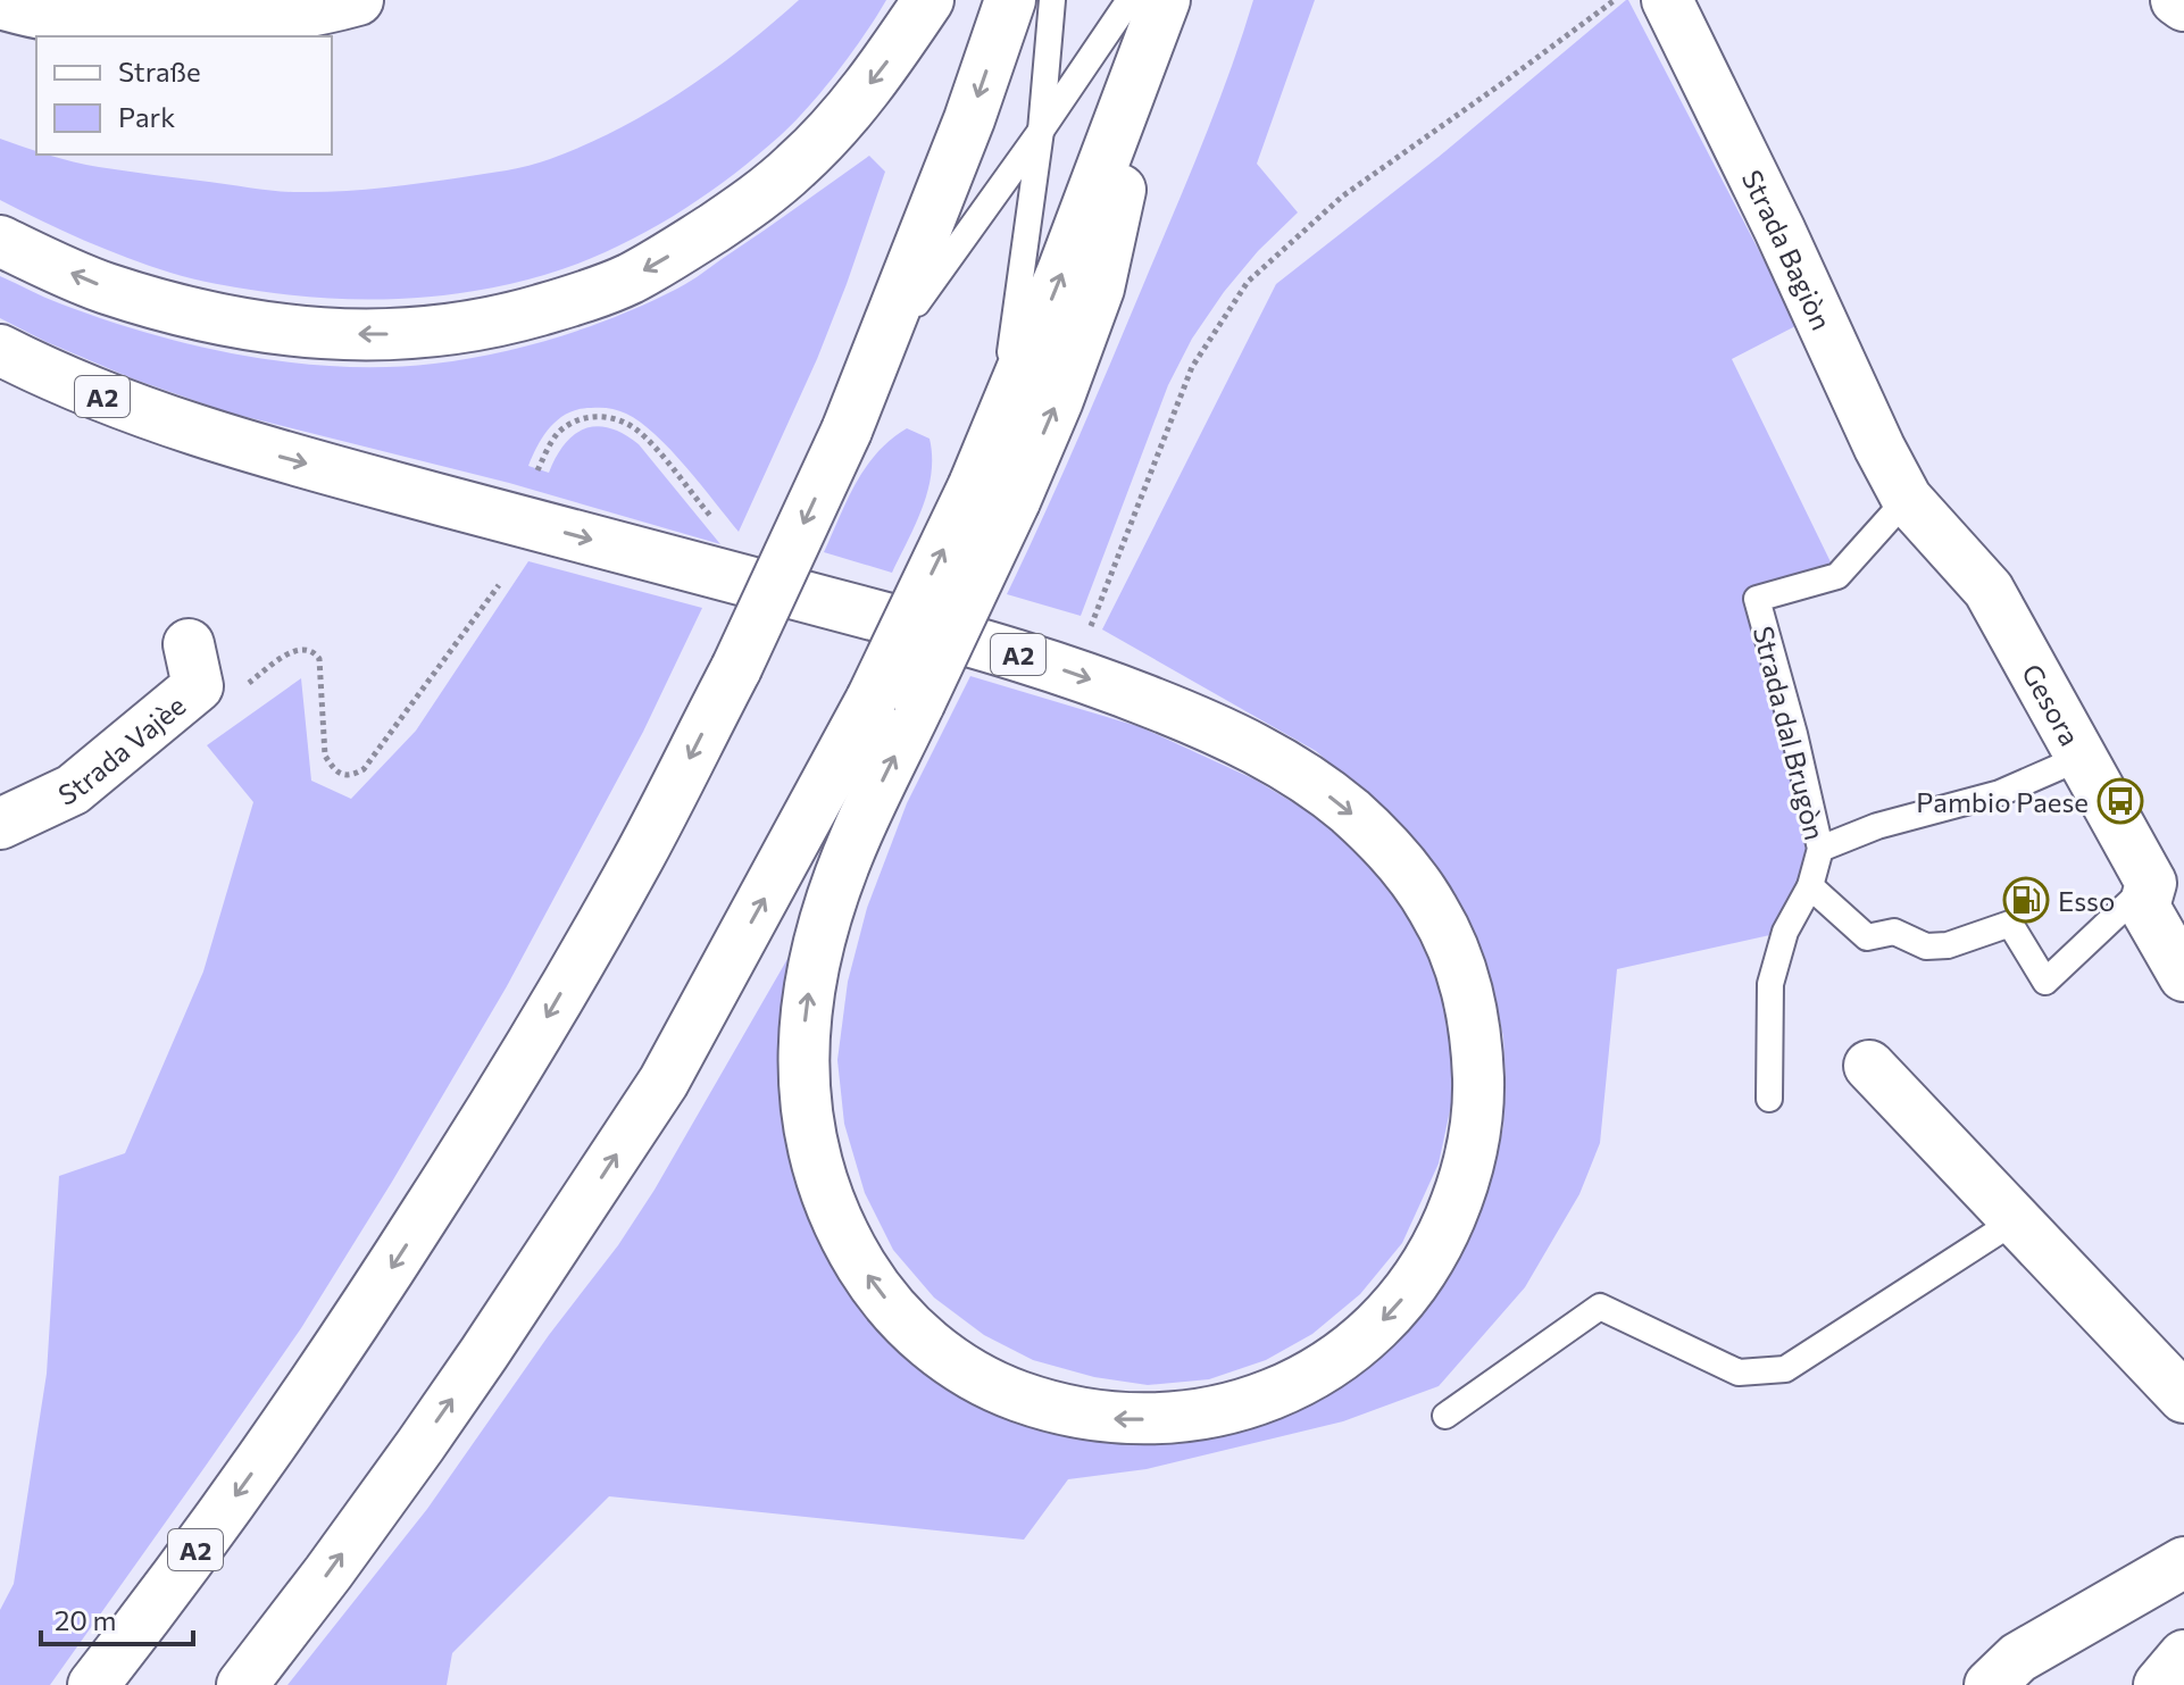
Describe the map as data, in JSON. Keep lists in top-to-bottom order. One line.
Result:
{"streets":{"main road":["Strada Bagiòn","A2","Gesora","Strada Vajèe"],"lane":["Strada dal Brugòn"]},"crossings":[["Strada Bagiòn","Gesora"],["Strada Bagiòn","Strada dal Brugòn"],["Gesora","Strada dal Brugòn"]],"places":{"bus stop":["Pambio Paese"],"fuel station":["Esso"]},"legend":["Straße","Park"],"scale_bar":"20 m"}
